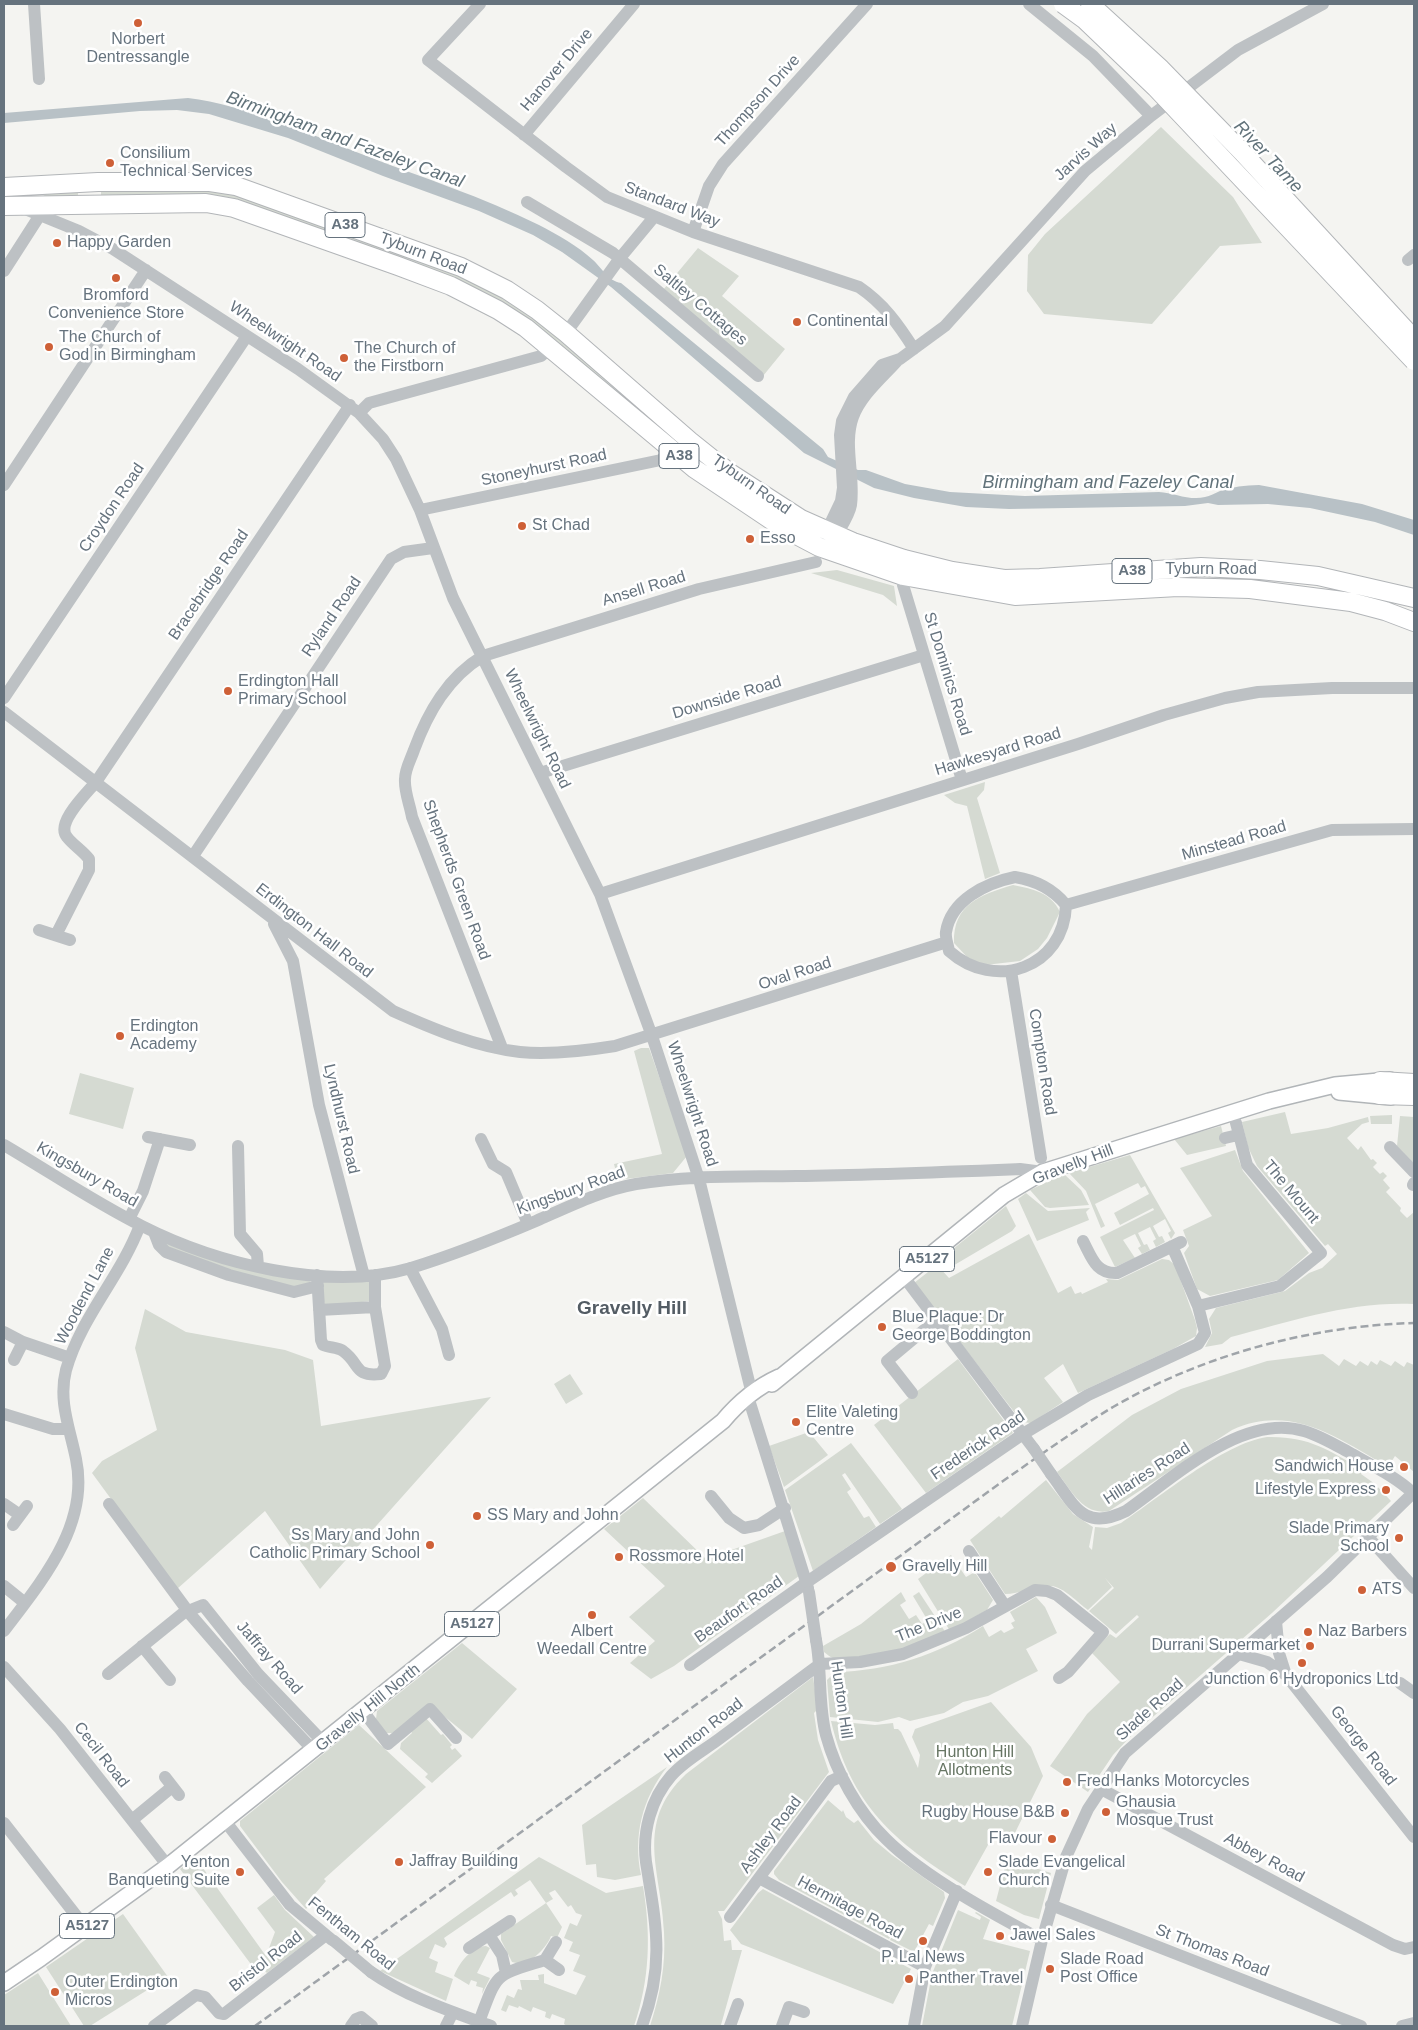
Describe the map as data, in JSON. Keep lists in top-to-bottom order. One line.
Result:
{"streets":{"highway":["A38","Tyburn Road"],"main road":["Gravelly Hill","A5127","Gravelly Hill North"],"street":["Hanover Drive","Thompson Drive","Jarvis Way","Standard Way","Saltley Cottages","Wheelwright Road","Stoneyhurst Road","Croydon Road","Bracebridge Road","Ansell Road","Ryland Road","St Dominics Road","Downside Road","Hawkesyard Road","Minstead Road","Shepherds Green Road","Erdington Hall Road","Oval Road","Compton Road","Lyndhurst Road","Kingsbury Road","The Mount","Woodend Lane","Frederick Road","Hillaries Road","Beaufort Road","The Drive","Jaffray Road","Hunton Hill","Slade Road","Hunton Road","George Road","Cecil Road","Ashley Road","Abbey Road","Hermitage Road","Fentham Road","St Thomas Road","Bristol Road"]},"crossings":[["Hanover Drive","Standard Way"],["Thompson Drive","Standard Way"],["Jarvis Way","Standard Way"],["Jarvis Way","Tyburn Road"],["Jarvis Way","Ansell Road"],["Tyburn Road","Wheelwright Road"],["Tyburn Road","Stoneyhurst Road"],["Tyburn Road","Ansell Road"],["Tyburn Road","St Dominics Road"],["Wheelwright Road","Stoneyhurst Road"],["Wheelwright Road","Croydon Road"],["Wheelwright Road","Bracebridge Road"],["Wheelwright Road","Ansell Road"],["Wheelwright Road","Ryland Road"],["Wheelwright Road","Downside Road"],["Wheelwright Road","Hawkesyard Road"],["Wheelwright Road","Shepherds Green Road"],["Wheelwright Road","Erdington Hall Road"],["Wheelwright Road","Oval Road"],["Wheelwright Road","Gravelly Hill"],["Wheelwright Road","Kingsbury Road"],["Wheelwright Road","Hunton Hill"],["Wheelwright Road","Gravelly Hill North"],["Bracebridge Road","Erdington Hall Road"],["Ansell Road","Shepherds Green Road"],["Ryland Road","Erdington Hall Road"],["St Dominics Road","Downside Road"],["St Dominics Road","Hawkesyard Road"],["Minstead Road","Oval Road"],["Minstead Road","Compton Road"],["Shepherds Green Road","Erdington Hall Road"],["Erdington Hall Road","Oval Road"],["Erdington Hall Road","Lyndhurst Road"],["Oval Road","Compton Road"],["Compton Road","Gravelly Hill"],["Compton Road","Kingsbury Road"],["Lyndhurst Road","Kingsbury Road"],["Gravelly Hill","Kingsbury Road"],["Gravelly Hill","Hillaries Road"],["Gravelly Hill","Hunton Hill"],["Gravelly Hill","Gravelly Hill North"],["Kingsbury Road","Woodend Lane"],["The Mount","Frederick Road"],["Frederick Road","Hillaries Road"],["Frederick Road","Beaufort Road"],["Frederick Road","Hunton Hill"],["Hillaries Road","Slade Road"],["Beaufort Road","Hunton Hill"],["The Drive","Hunton Hill"],["The Drive","Hunton Road"],["Jaffray Road","Gravelly Hill North"],["Hunton Hill","Gravelly Hill North"],["Hunton Hill","Slade Road"],["Hunton Hill","Hunton Road"],["Hunton Hill","Ashley Road"],["Gravelly Hill North","Cecil Road"],["Gravelly Hill North","Fentham Road"],["Slade Road","George Road"],["Slade Road","Abbey Road"],["Slade Road","St Thomas Road"],["Ashley Road","Hermitage Road"],["Fentham Road","Bristol Road"]],"districts":["Gravelly Hill"],"water":["Birmingham and Fazeley Canal","River Tame"],"parks":["Hunton Hill Allotments"],"places":["Norbert Dentressangle","Consilium Technical Services","Happy Garden","Bromford Convenience Store","Continental","The Church of God in Birmingham","The Church of the Firstborn","St Chad","Esso","Erdington Hall Primary School","Erdington Academy","Blue Plaque: Dr George Boddington","Elite Valeting Centre","Sandwich House","Lifestyle Express","SS Mary and John","Slade Primary School","Ss Mary and John Catholic Primary School","Rossmore Hotel","Gravelly Hill","ATS","Albert Weedall Centre","Naz Barbers","Durrani Supermarket","Junction 6 Hydroponics Ltd","Fred Hanks Motorcycles","Ghausia Mosque Trust","Rugby House B&B","Flavour","Jaffray Building","Yenton Banqueting Suite","Slade Evangelical Church","Jawel Sales","P. Lal News","Slade Road Post Office","Panther Travel","Outer Erdington Micros"]}
